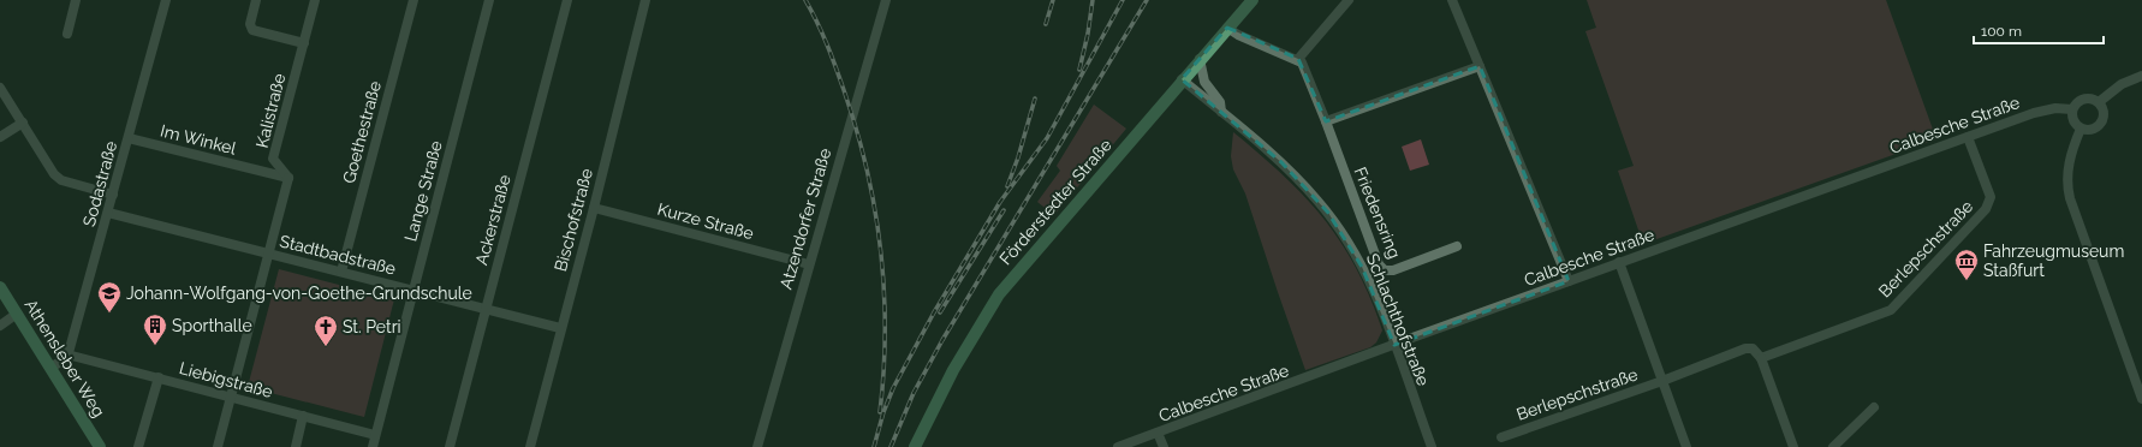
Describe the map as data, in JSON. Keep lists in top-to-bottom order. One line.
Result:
{"streets":{"main road":["Förderstedter Straße","Athensleber Weg"],"street":["Kalistraße","Calbesche Straße","Goethestraße","Im Winkel","Sodastraße","Lange Straße","Friedensring","Atzendorfer Straße","Ackerstraße","Bischofstraße","Kurze Straße","Berlepschstraße","Stadtbadstraße","Schlachthofstraße","Liebigstraße"]},"crossings":[["Kalistraße","Im Winkel"],["Calbesche Straße","Berlepschstraße"],["Calbesche Straße","Schlachthofstraße"],["Goethestraße","Stadtbadstraße"],["Im Winkel","Sodastraße"],["Sodastraße","Stadtbadstraße"],["Sodastraße","Liebigstraße"],["Lange Straße","Stadtbadstraße"],["Lange Straße","Liebigstraße"],["Förderstedter Straße","Schlachthofstraße"],["Atzendorfer Straße","Kurze Straße"],["Ackerstraße","Stadtbadstraße"],["Bischofstraße","Kurze Straße"],["Bischofstraße","Stadtbadstraße"]],"places":{"museum":["Fahrzeugmuseum Staßfurt"],"school or university":["Johann-Wolfgang-von-Goethe-Grundschule"],"building":["Sporthalle"],"church":["St. Petri"]},"scale_bar":"100 m"}
